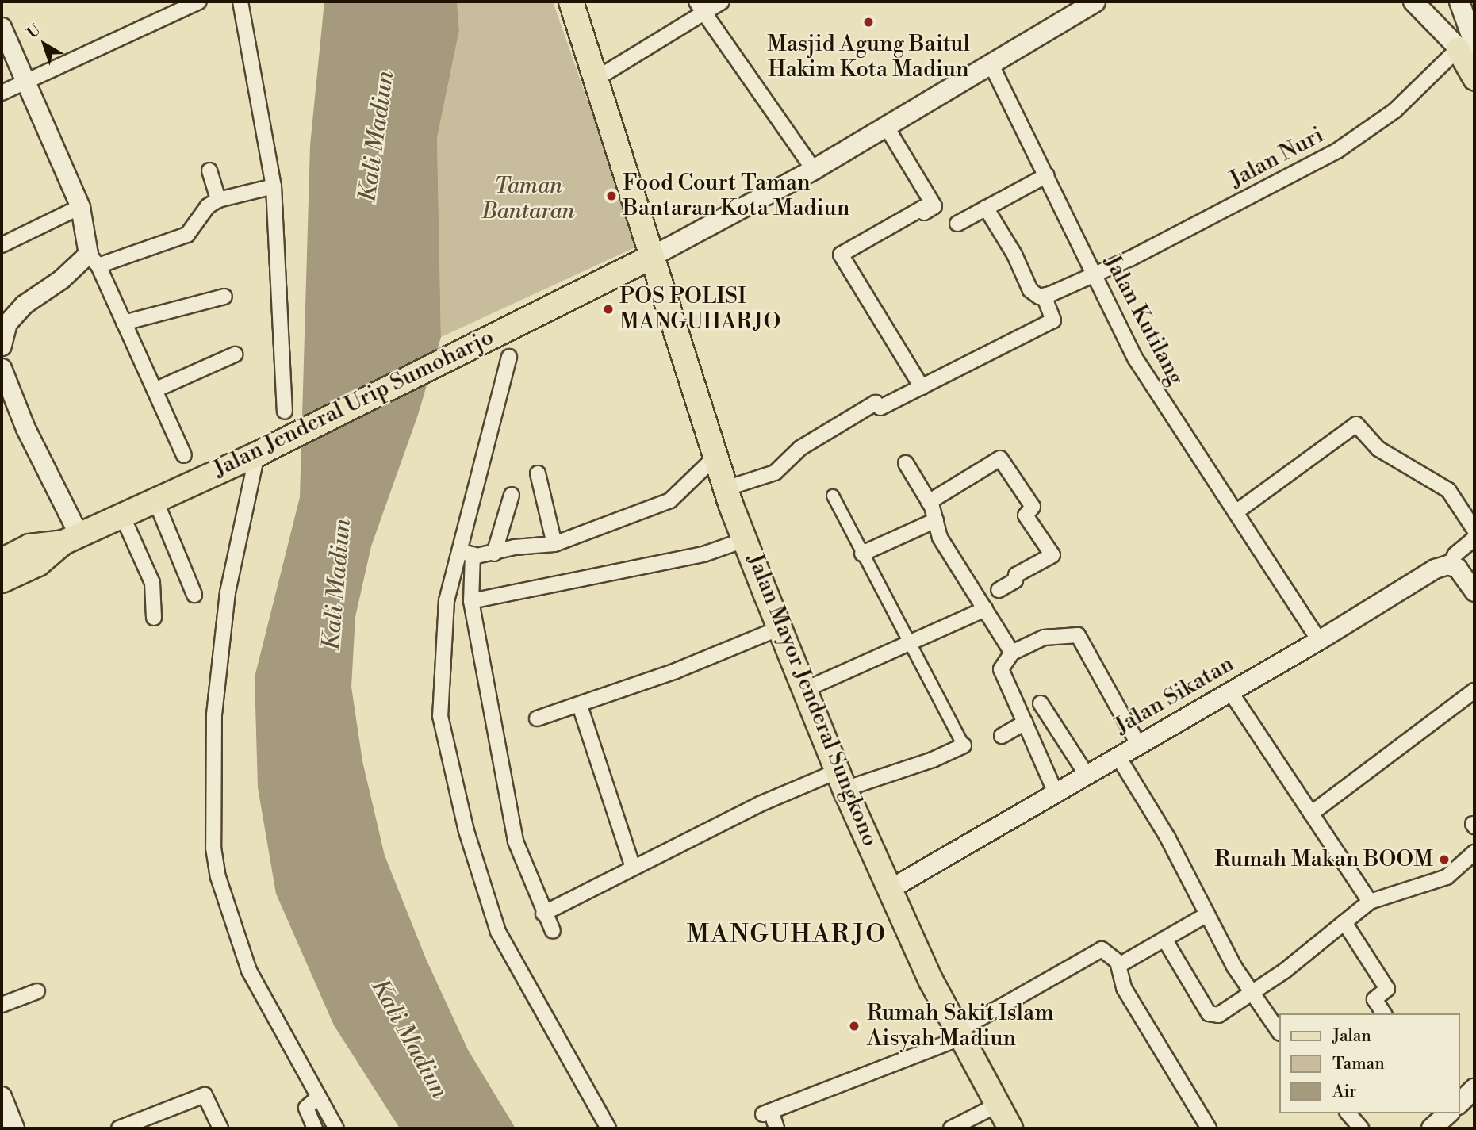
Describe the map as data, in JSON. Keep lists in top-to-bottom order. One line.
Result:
{"streets":{"highway":["Jalan Jenderal Urip Sumoharjo","Jalan Mayor Jenderal Sungkono"],"street":["Jalan Nuri","Jalan Kutilang","Jalan Sikatan"]},"crossings":[["Jalan Nuri","Jalan Kutilang"],["Jalan Kutilang","Jalan Sikatan"],["Jalan Jenderal Urip Sumoharjo","Jalan Mayor Jenderal Sungkono"],["Jalan Sikatan","Jalan Mayor Jenderal Sungkono"]],"districts":["MANGUHARJO"],"water":["Kali Madiun"],"parks":["Taman Bantaran"],"places":["Masjid Agung Baitul Hakim Kota Madiun","Food Court Taman Bantaran Kota Madiun","POS POLISI MANGUHARJO","Rumah Makan BOOM","Rumah Sakit Islam Aisyah Madiun"],"legend":["Jalan","Taman","Air"],"north":"top left"}
